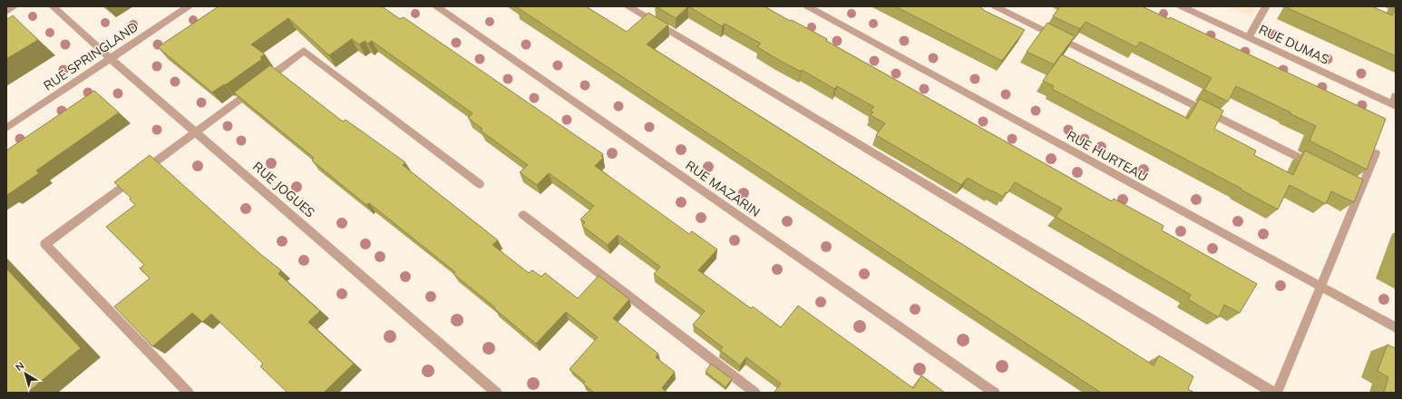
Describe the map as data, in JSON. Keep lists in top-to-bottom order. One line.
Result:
{"streets":{"street":["RUE DUMAS","RUE SPRINGLAND","RUE HURTEAU","RUE MAZARIN","RUE JOGUES"]},"crossings":[["RUE SPRINGLAND","RUE JOGUES"]],"north":"top left"}
